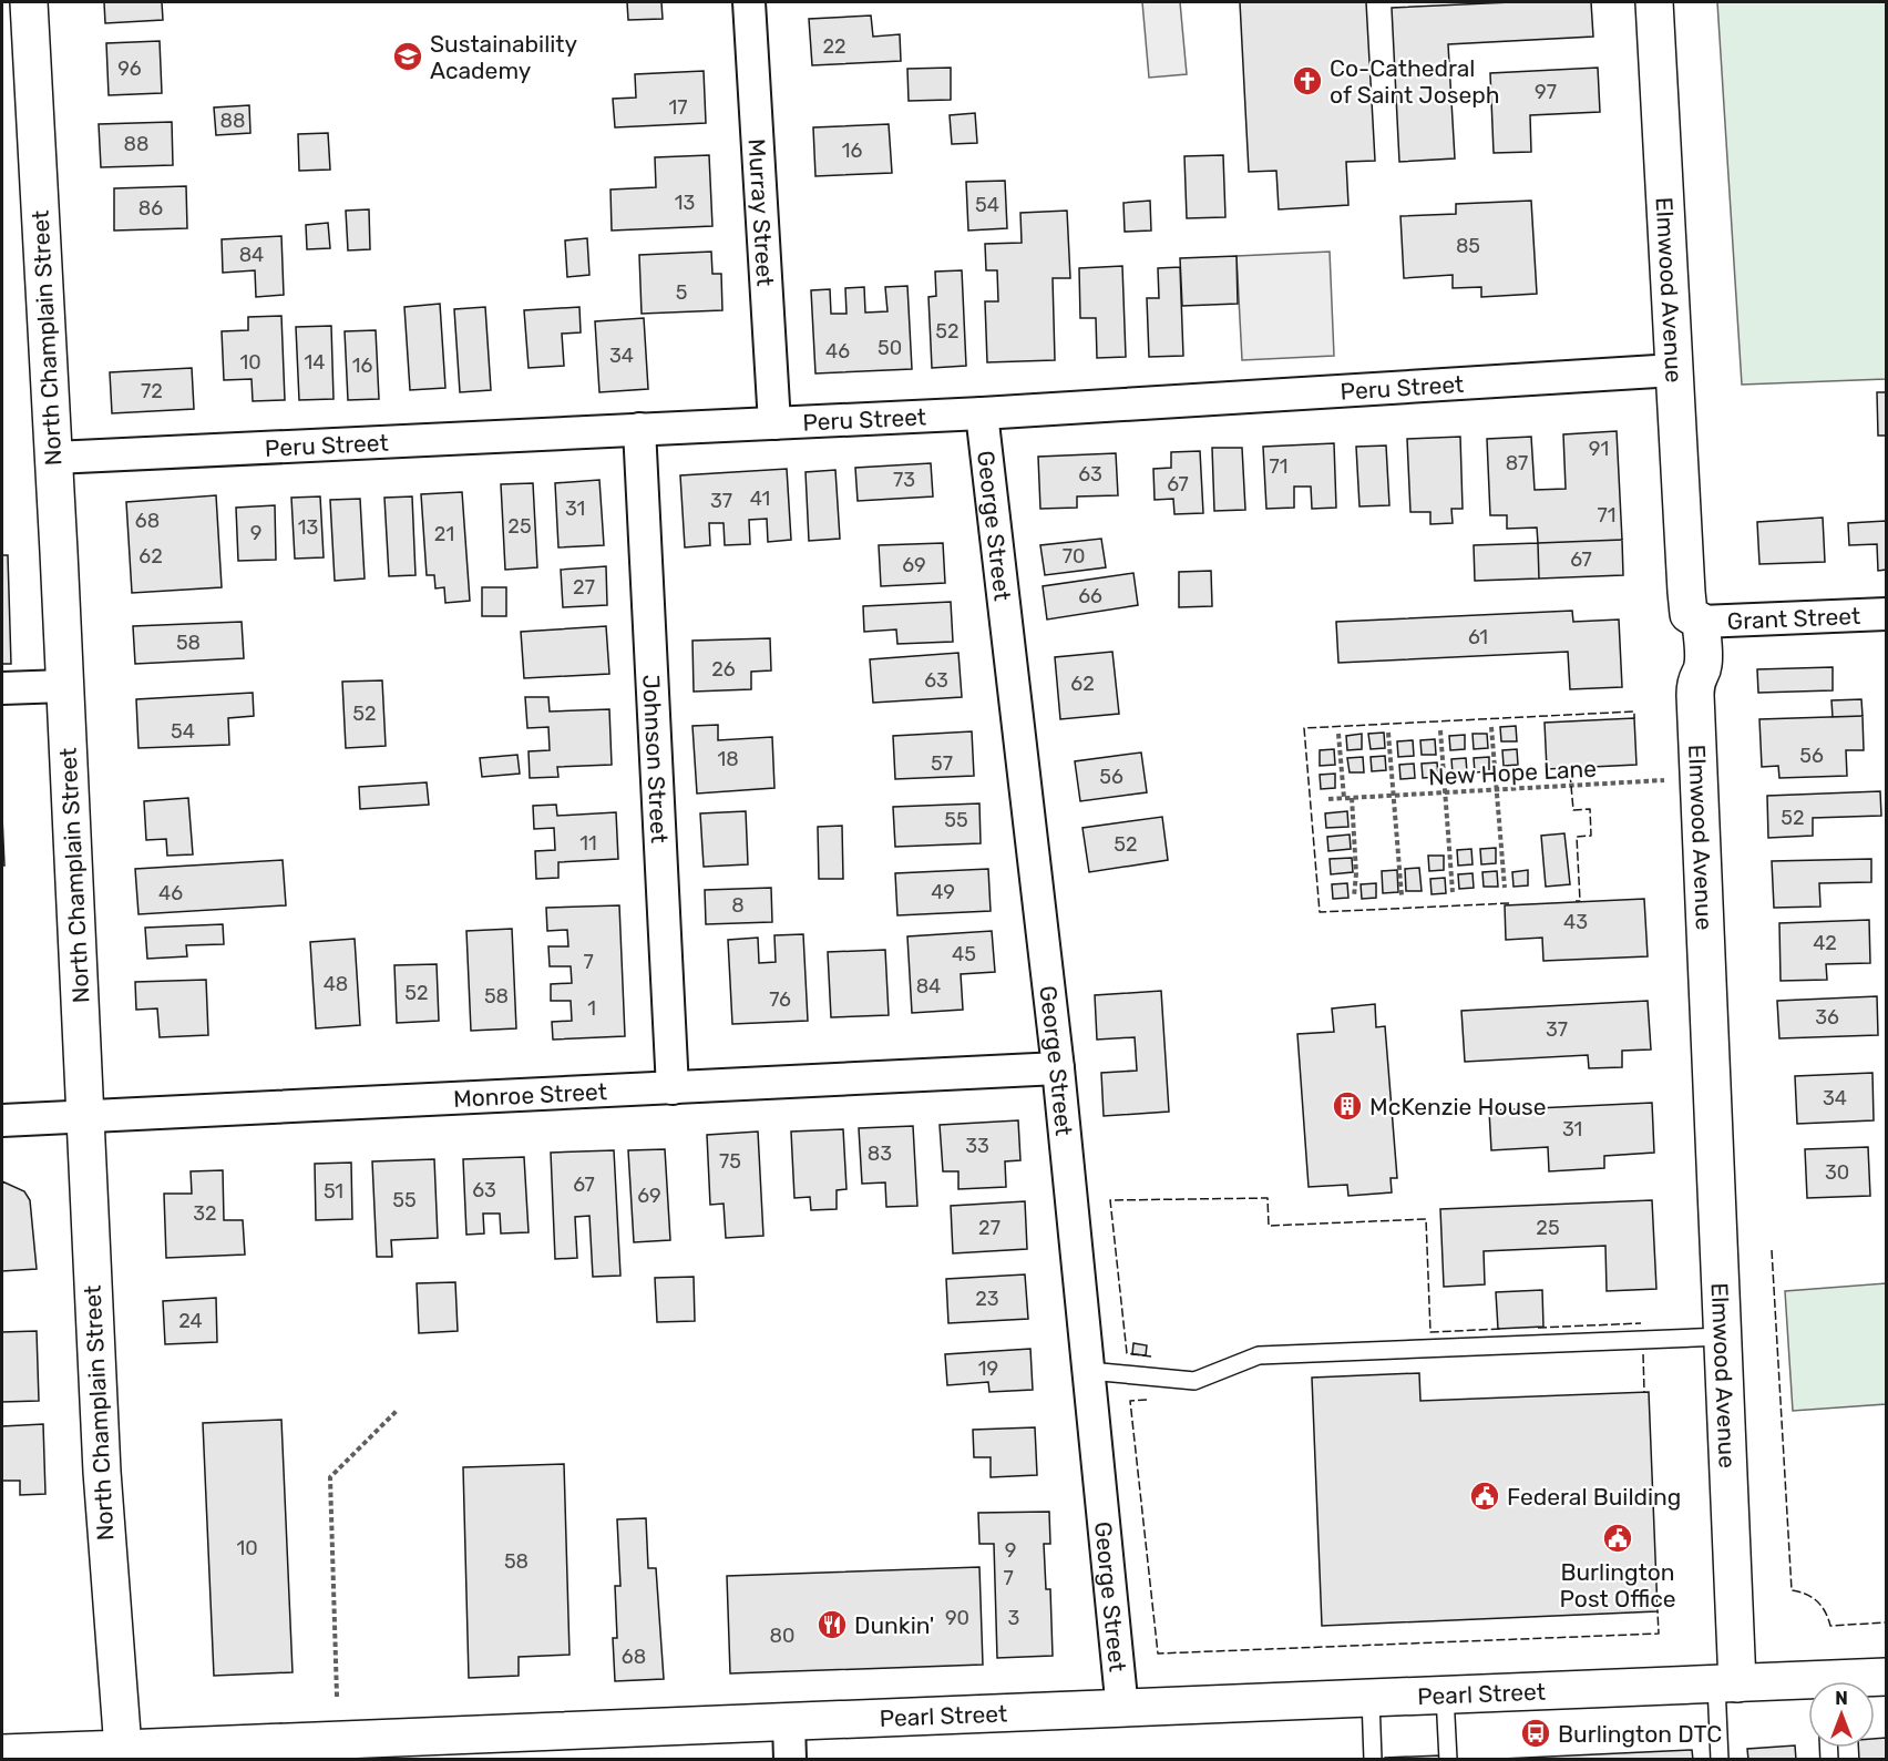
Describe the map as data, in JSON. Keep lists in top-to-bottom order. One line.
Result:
{"streets":{"main road":["Elmwood Avenue","North Champlain Street","Pearl Street"],"street":["Murray Street","Peru Street","George Street","Grant Street","Johnson Street","Monroe Street"],"path":["New Hope Lane"]},"crossings":[["Murray Street","Peru Street"],["Elmwood Avenue","Peru Street"],["Elmwood Avenue","Grant Street"],["Elmwood Avenue","New Hope Lane"],["Elmwood Avenue","Pearl Street"],["North Champlain Street","Peru Street"],["North Champlain Street","Monroe Street"],["North Champlain Street","Pearl Street"],["Peru Street","George Street"],["Peru Street","Johnson Street"],["George Street","Monroe Street"],["George Street","Pearl Street"],["Johnson Street","Monroe Street"]],"places":{"school or university":["Sustainability Academy"],"church":["Co-Cathedral of Saint Joseph"],"building":["McKenzie House"],"public building":["Federal Building","Burlington Post Office"],"restaurant":["Dunkin'"],"bus stop":["Burlington DTC"]},"house_numbers":["22","96","97","17","88","88","16","13","54","86","85","84","5","52","50","46","34","10","14","16","72","91","87","71","63","73","67","41","37","31","71","68","25","13","9","21","62","70","67","69","27","66","61","58","26","63","62","52","54","56","18","57","56","52","55","11","52","49","46","8","43","42","45","7","48","84","52","58","76","1","36","37","34","31","33","83","75","30","67","63","51","69","55","32","27","25","23","24","19","10","9","58","7","90","3","80","68"],"north":"top"}
